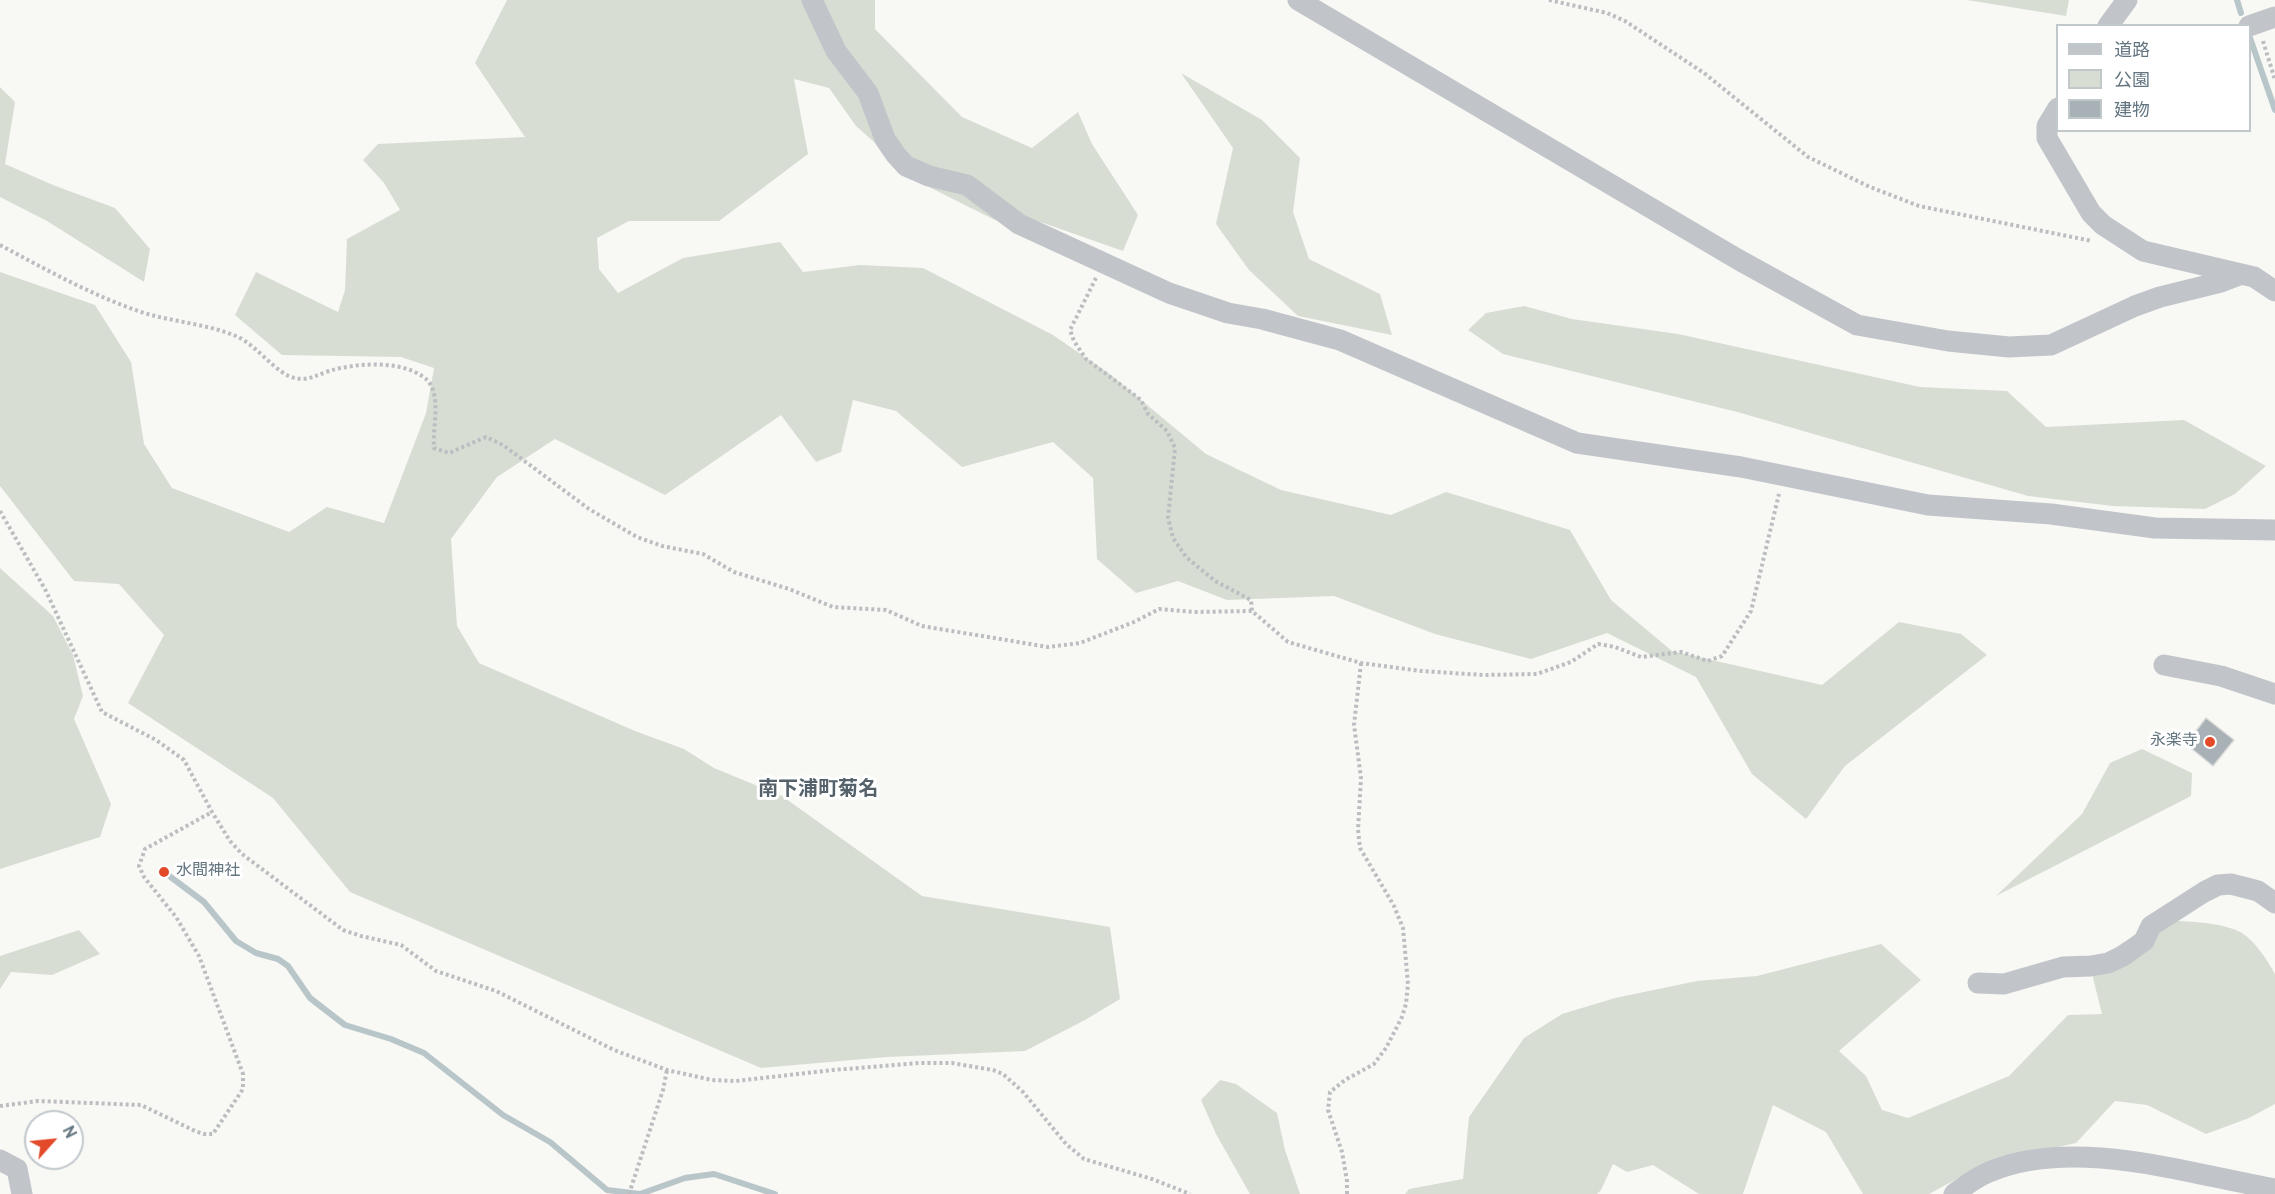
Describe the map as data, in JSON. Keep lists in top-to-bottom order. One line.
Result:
{"districts":["南下浦町菊名"],"places":["永楽寺","水間神社"],"legend":["道路","公園","建物"],"north":"top right"}
